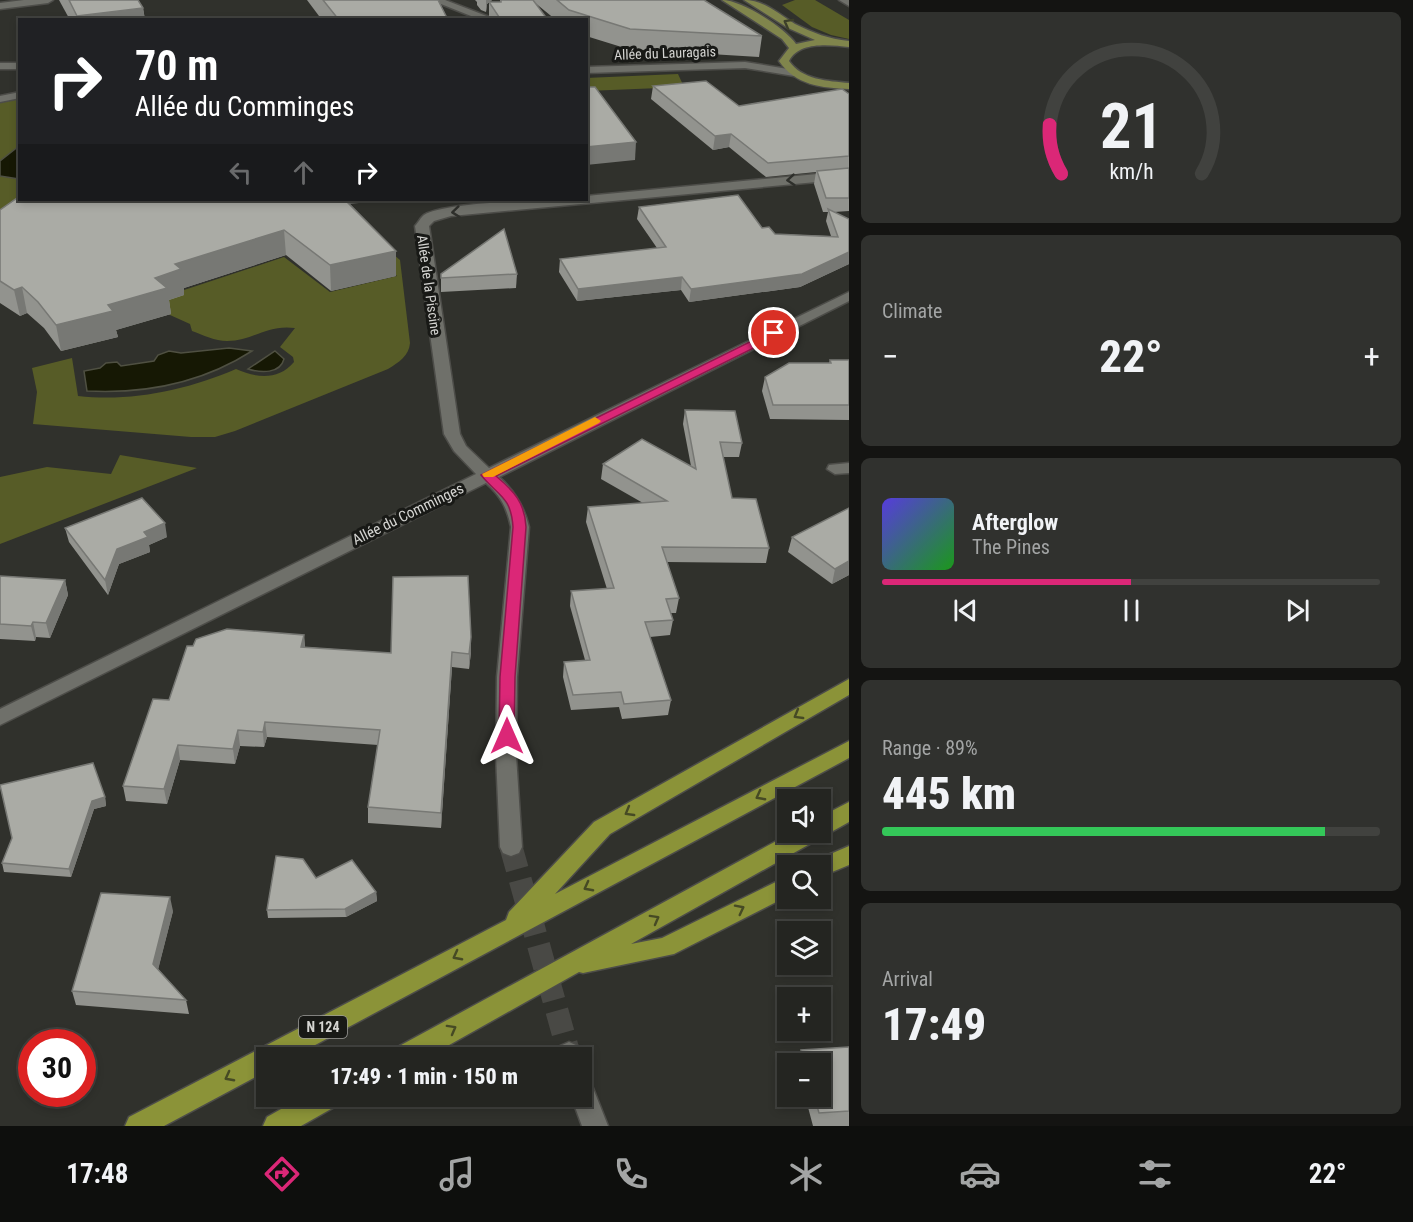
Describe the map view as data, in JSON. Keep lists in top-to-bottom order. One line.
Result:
{"streets":{"highway":["N 124"],"street":["Allée du Lauragais","Allée de la Piscine","Allée du Comminges"]},"crossings":[["Allée de la Piscine","Allée du Comminges"]],"page":{"turn":["70 m","Allée du Comminges"],"tile":["Climate",["Range · 89%","445 km"],["Arrival","17:49"]],"heat":["−","22°","+"],"song":["Afterglow","The Pines"],"map_buttons":["+","−"],"limit":"30","trip":"17:49 · 1 min · 150 m","tabs":["17:48","22°"],"gauge":["21","km/h"]}}
